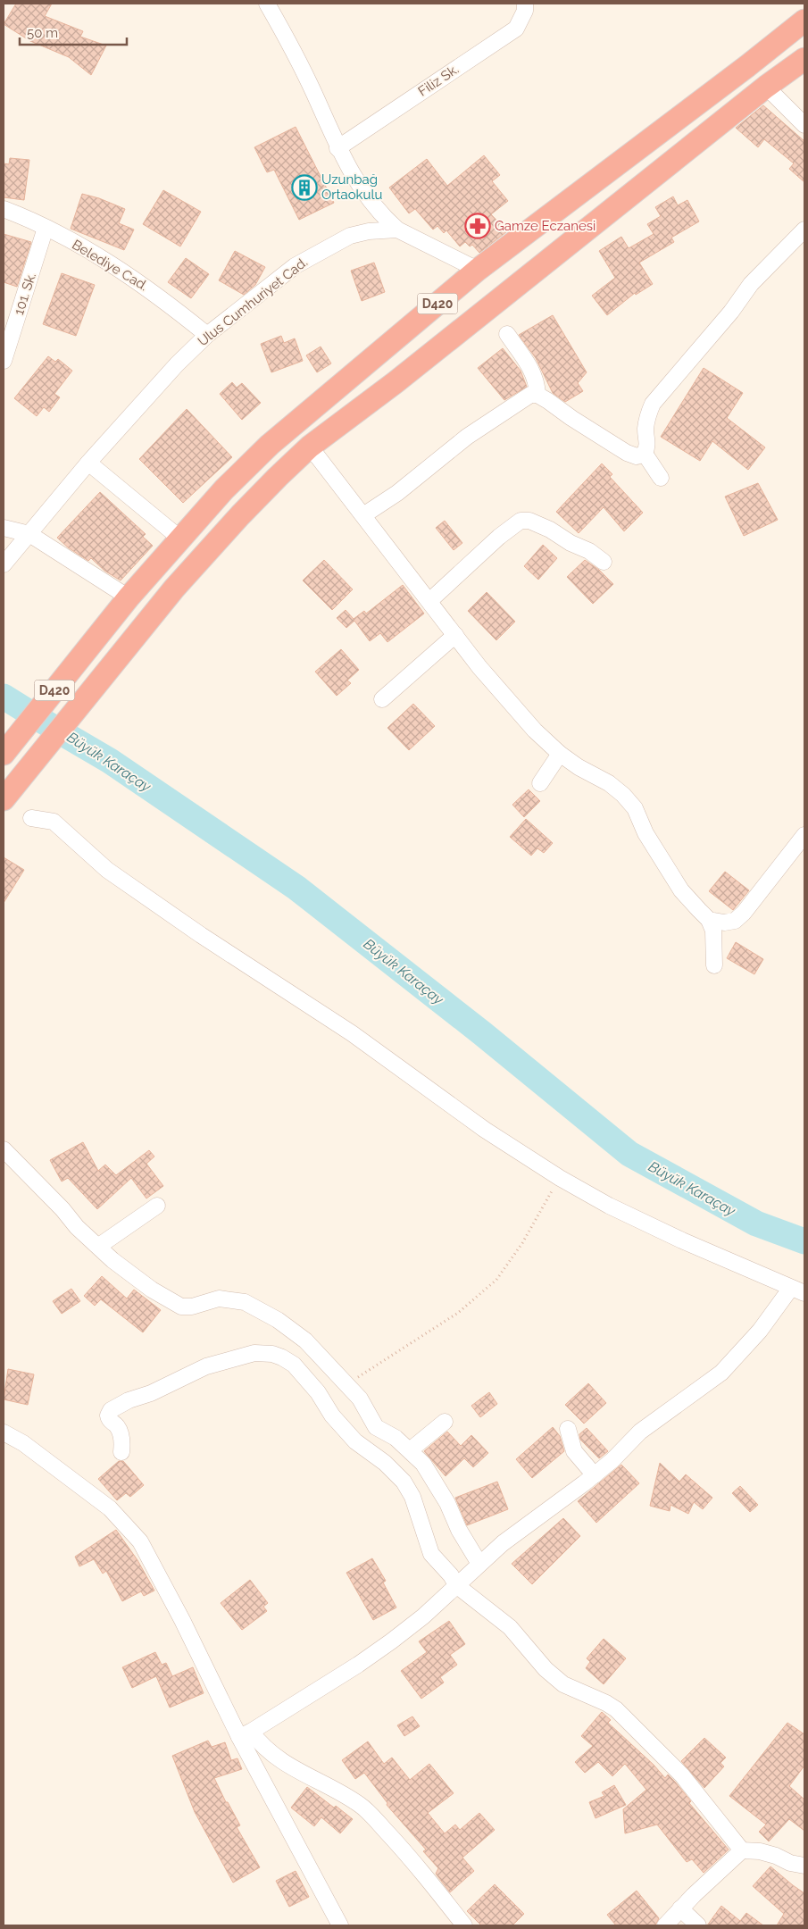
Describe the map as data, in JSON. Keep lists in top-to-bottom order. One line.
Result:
{"streets":{"highway":["D420"],"street":["Filiz Sk.","Belediye Cad.","101. Sk.","Ulus Cumhuriyet Cad."]},"crossings":[["Belediye Cad.","101. Sk."],["Belediye Cad.","Ulus Cumhuriyet Cad."],["Ulus Cumhuriyet Cad.","D420"]],"water":["Büyük Karaçay"],"places":{"building":["Uzunbağ Ortaokulu"],"pharmacy":["Gamze Eczanesi"]},"scale_bar":"50 m"}
